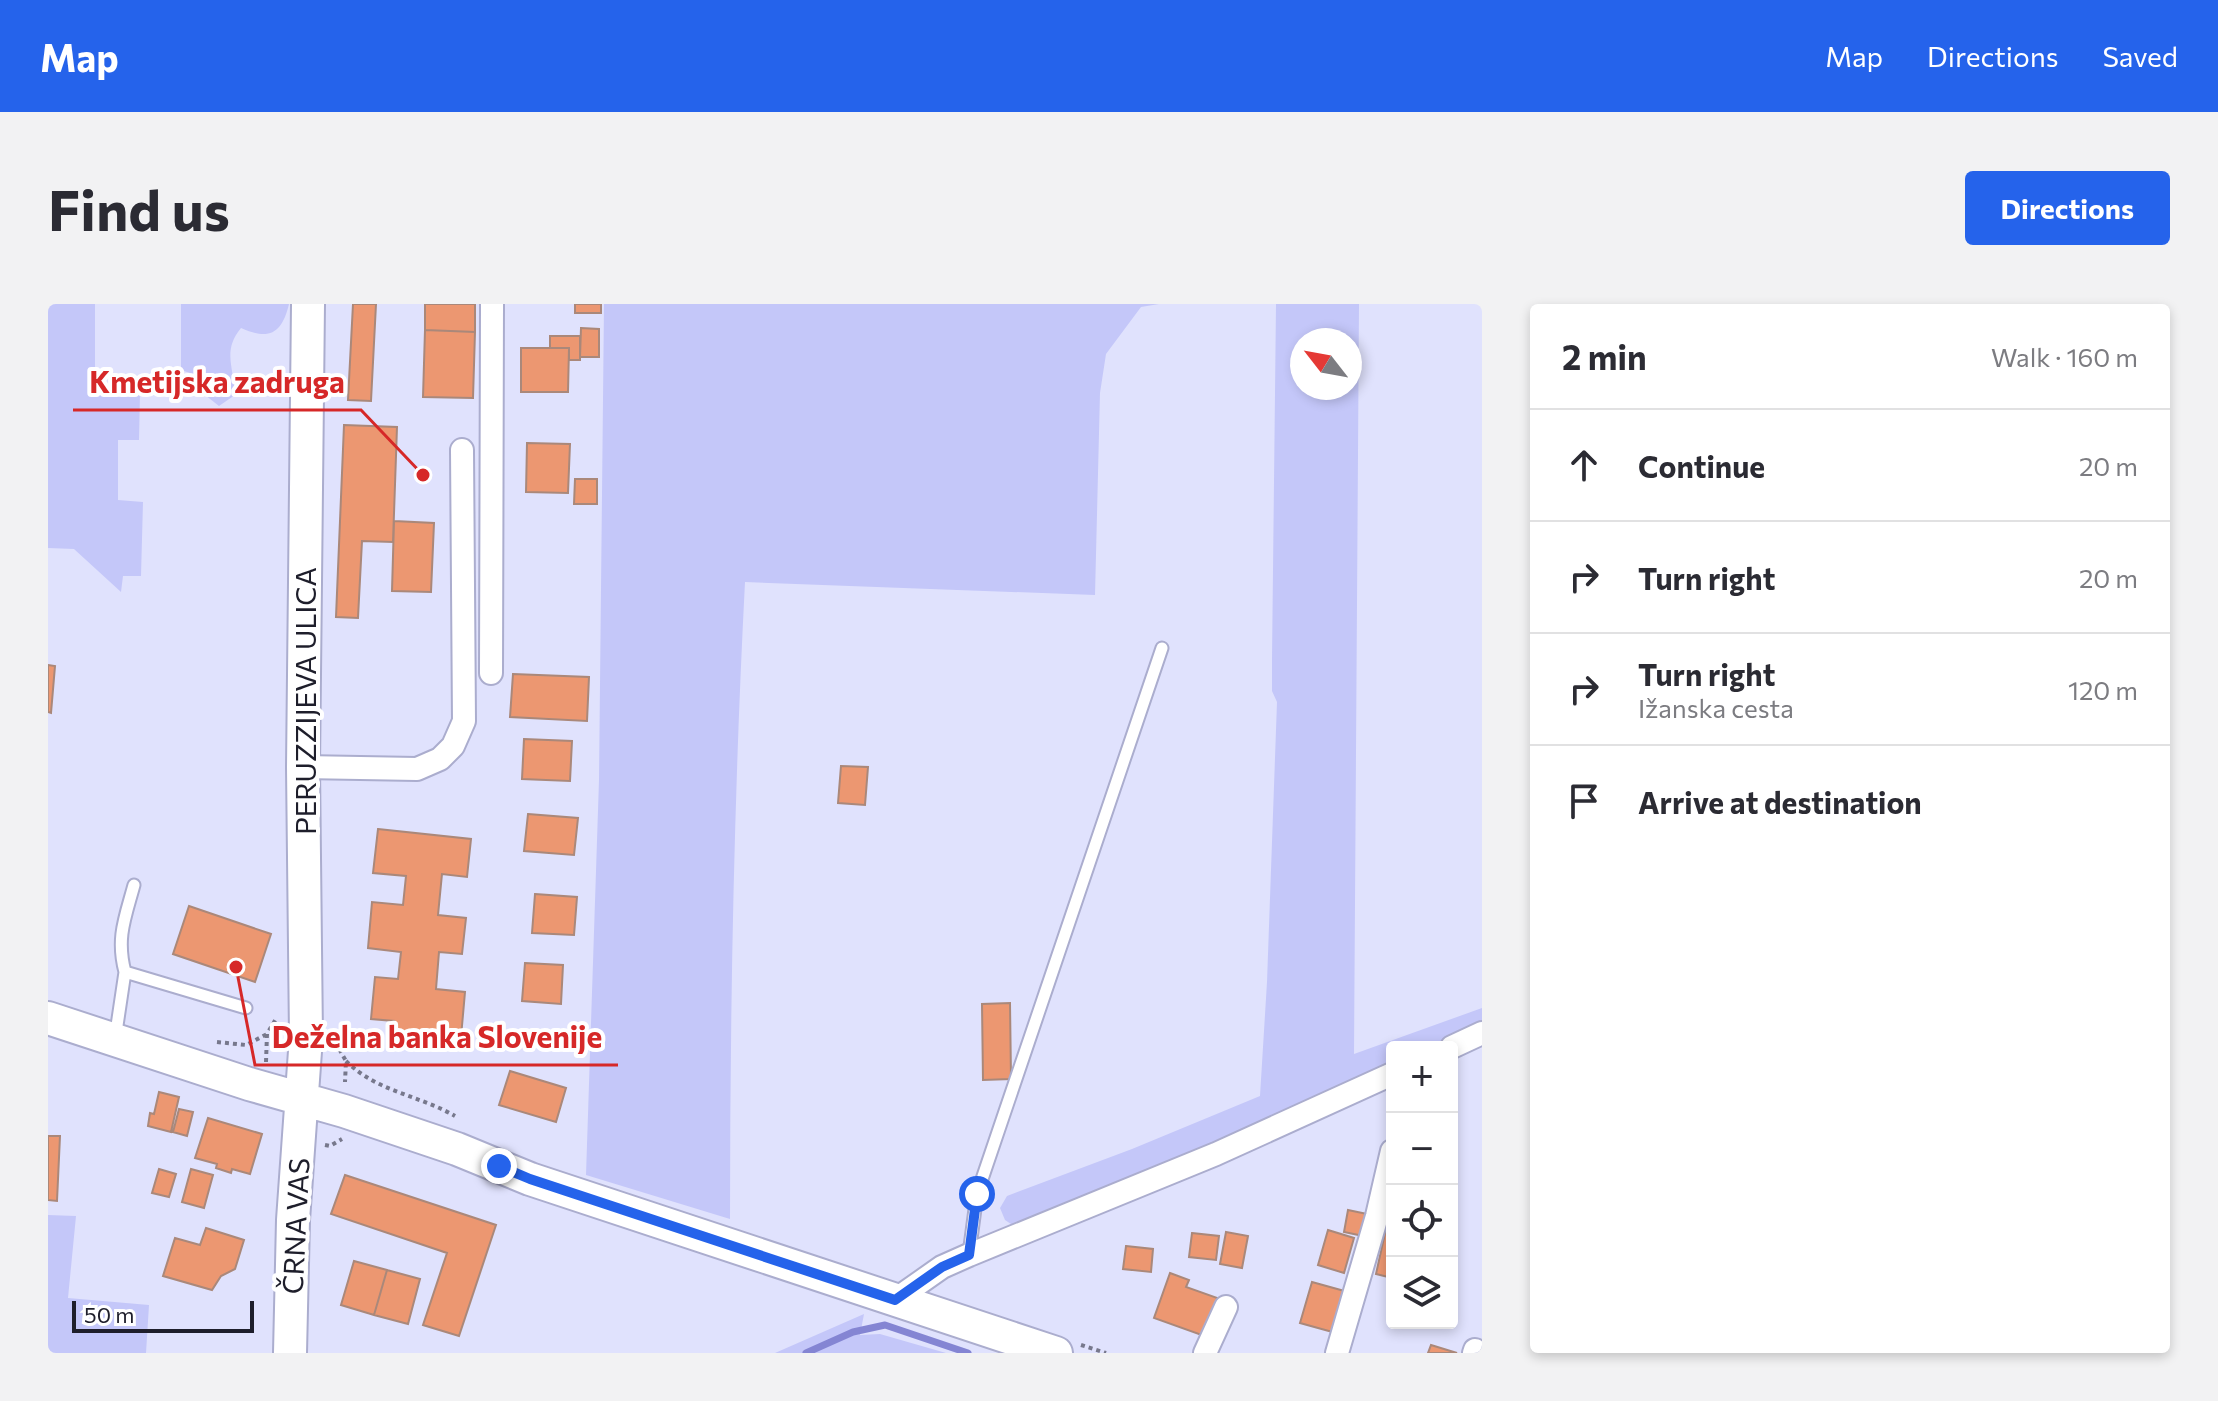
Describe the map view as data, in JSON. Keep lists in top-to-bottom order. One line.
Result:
{"streets":{"street":["PERUZZIJEVA ULICA","ČRNA VAS"]},"crossings":[["PERUZZIJEVA ULICA","ČRNA VAS"]],"places":["Kmetijska zadruga","Deželna banka Slovenije"],"scale_bar":"50 m","north":"top left","page":{"header":"Map","nav":["Map","Directions","Saved"],"buttons":"Directions","title":"Find us","heading":["2 min","Walk · 160 m"],"list":[["Continue","20 m"],["Turn right","20 m"],["Turn right","Ižanska cesta","120 m"],"Arrive at destination"],"map_buttons":["+","−"],"scale":"50 m"}}
